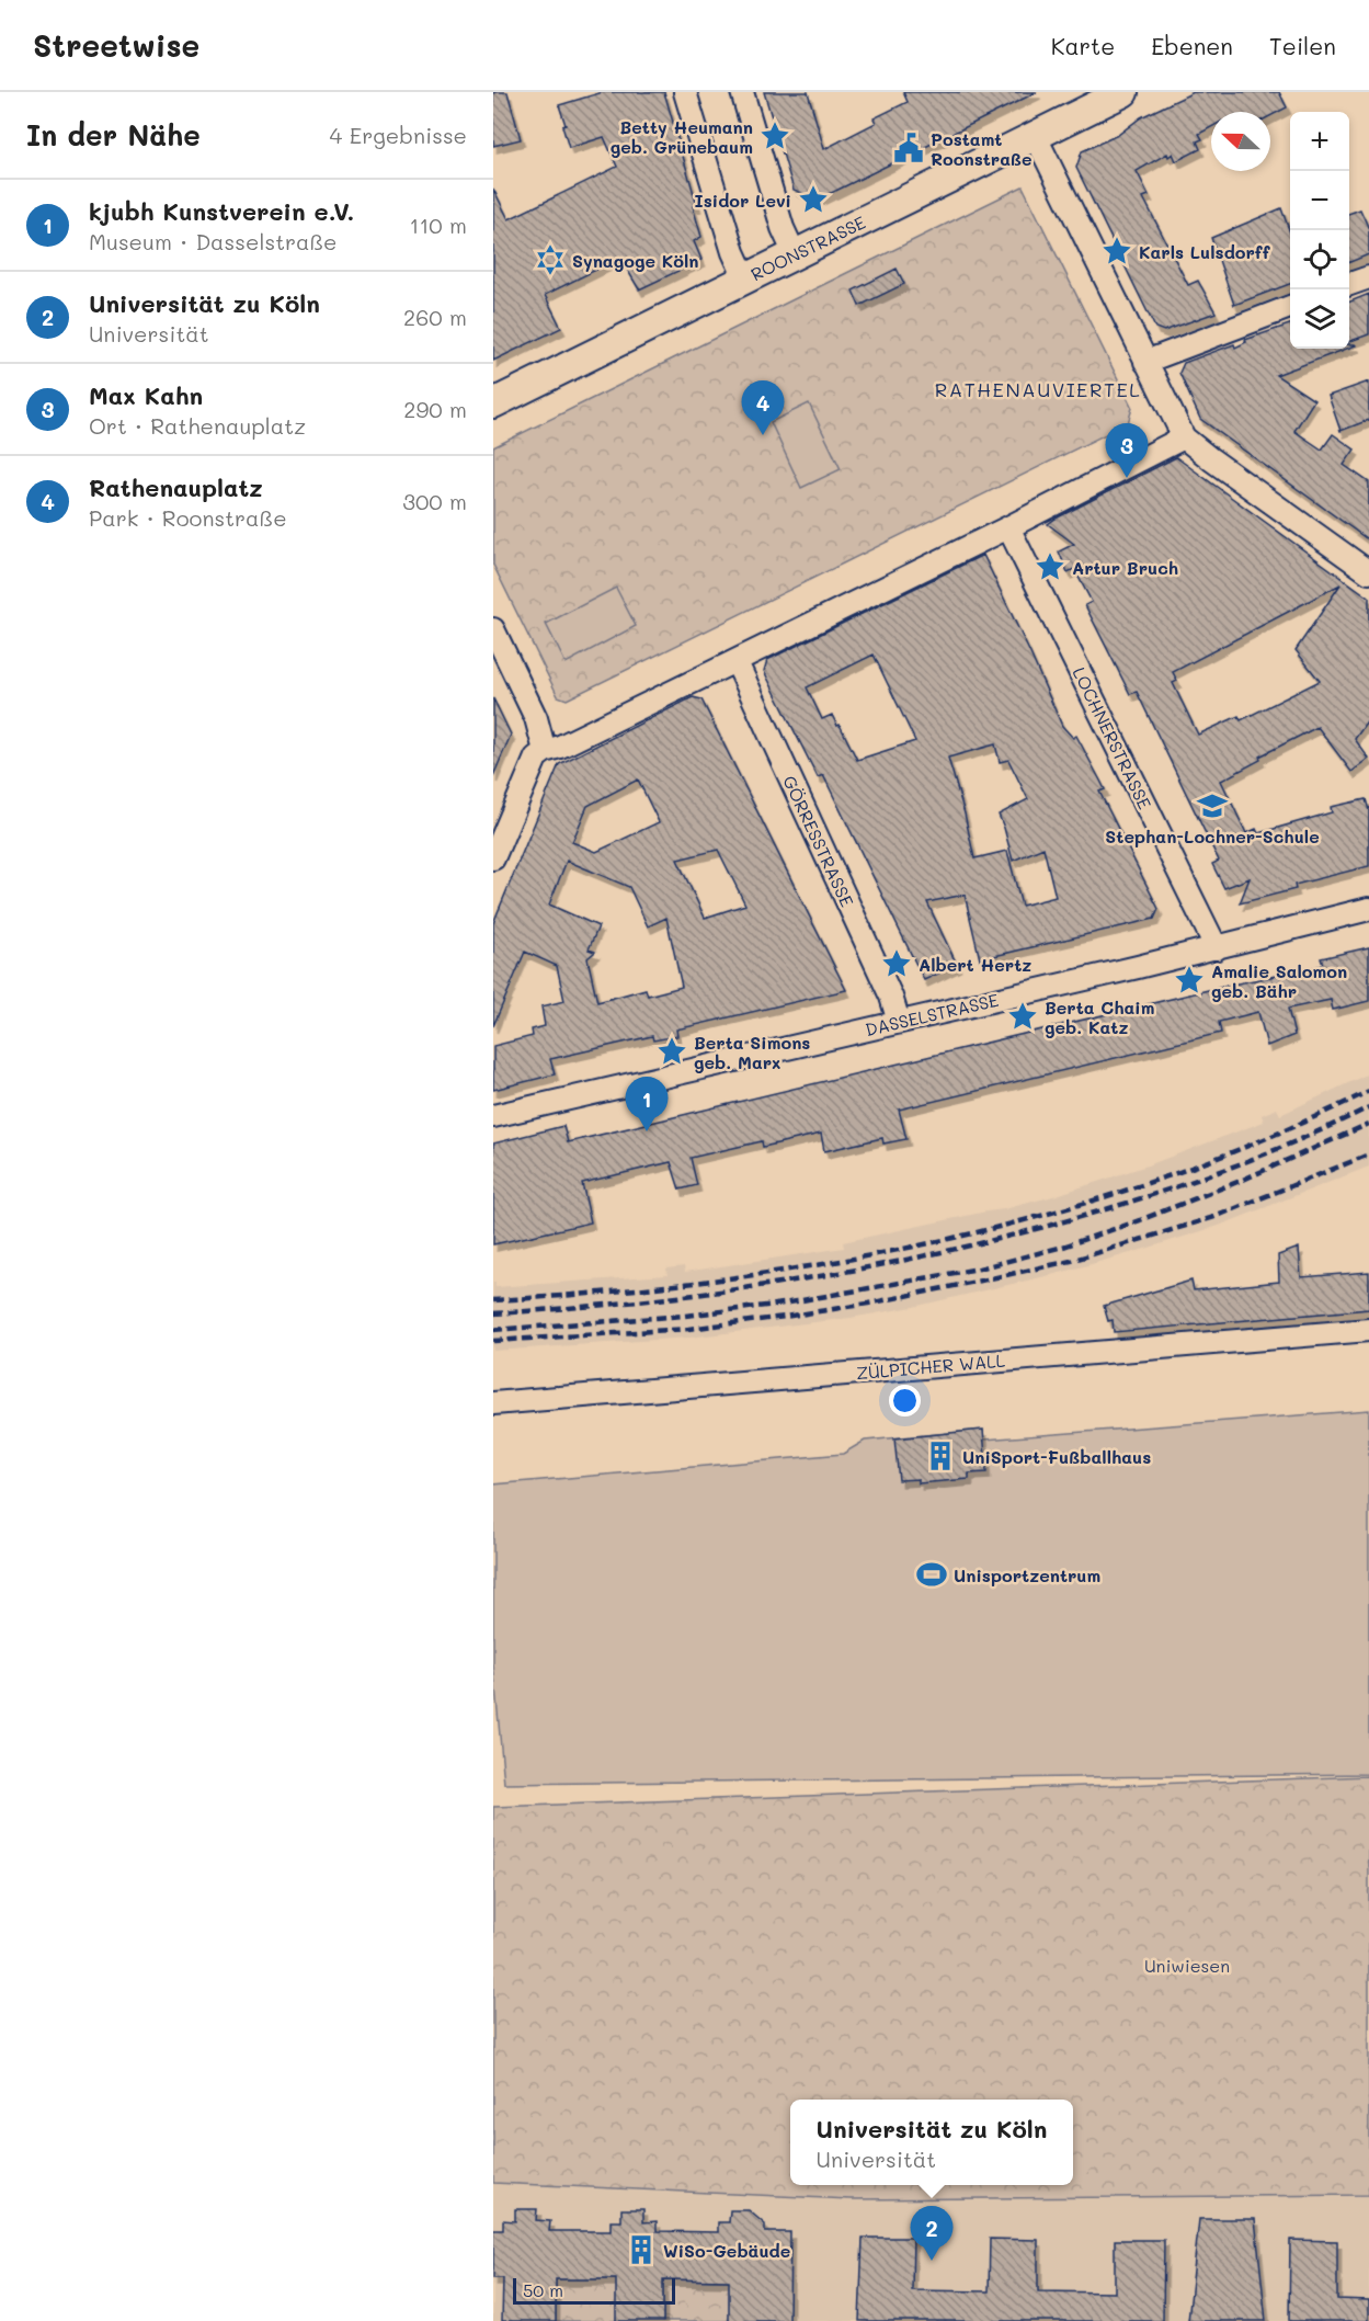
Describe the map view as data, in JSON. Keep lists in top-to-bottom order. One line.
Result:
{"streets":{"main road":["ROONSTRASSE"],"street":["LOCHNERSTRASSE","GÖRRESSTRASSE","DASSELSTRASSE","ZÜLPICHER WALL"]},"crossings":[["LOCHNERSTRASSE","DASSELSTRASSE"],["GÖRRESSTRASSE","DASSELSTRASSE"]],"districts":["RATHENAUVIERTEL"],"parks":["Uniwiesen"],"places":{"place":["Betty Heumann geb. Grünebaum","Isidor Levi","Karls Lulsdorff","Artur Bruch","Albert Hertz","Amalie Salomon geb. Bähr","Berta Chaim geb. Katz","Berta Simons geb. Marx"],"public building":["Postamt Roonstraße"],"synagogue":["Synagoge Köln"],"school or university":["Stephan-Lochner-Schule"],"building":["UniSport-Fußballhaus","WiSo-Gebäude"],"sports":["Unisportzentrum"]},"scale_bar":"50 m","north":"left","page":{"header":"Streetwise","nav":["Karte","Ebenen","Teilen"],"heading":["In der Nähe","4 Ergebnisse"],"map_buttons":["+","−"],"list":[{"mark":"1","name":"kjubh Kunstverein e.V.","note":"Museum · Dasselstraße","value":"110 m"},{"mark":"2","name":"Universität zu Köln","note":"Universität","value":"260 m"},{"mark":"3","name":"Max Kahn","note":"Ort · Rathenauplatz","value":"290 m"},{"mark":"4","name":"Rathenauplatz","note":"Park · Roonstraße","value":"300 m"}],"pins":["4","3","1","2"],"popup":["Universität zu Köln","Universität"],"scale":"50 m"}}
